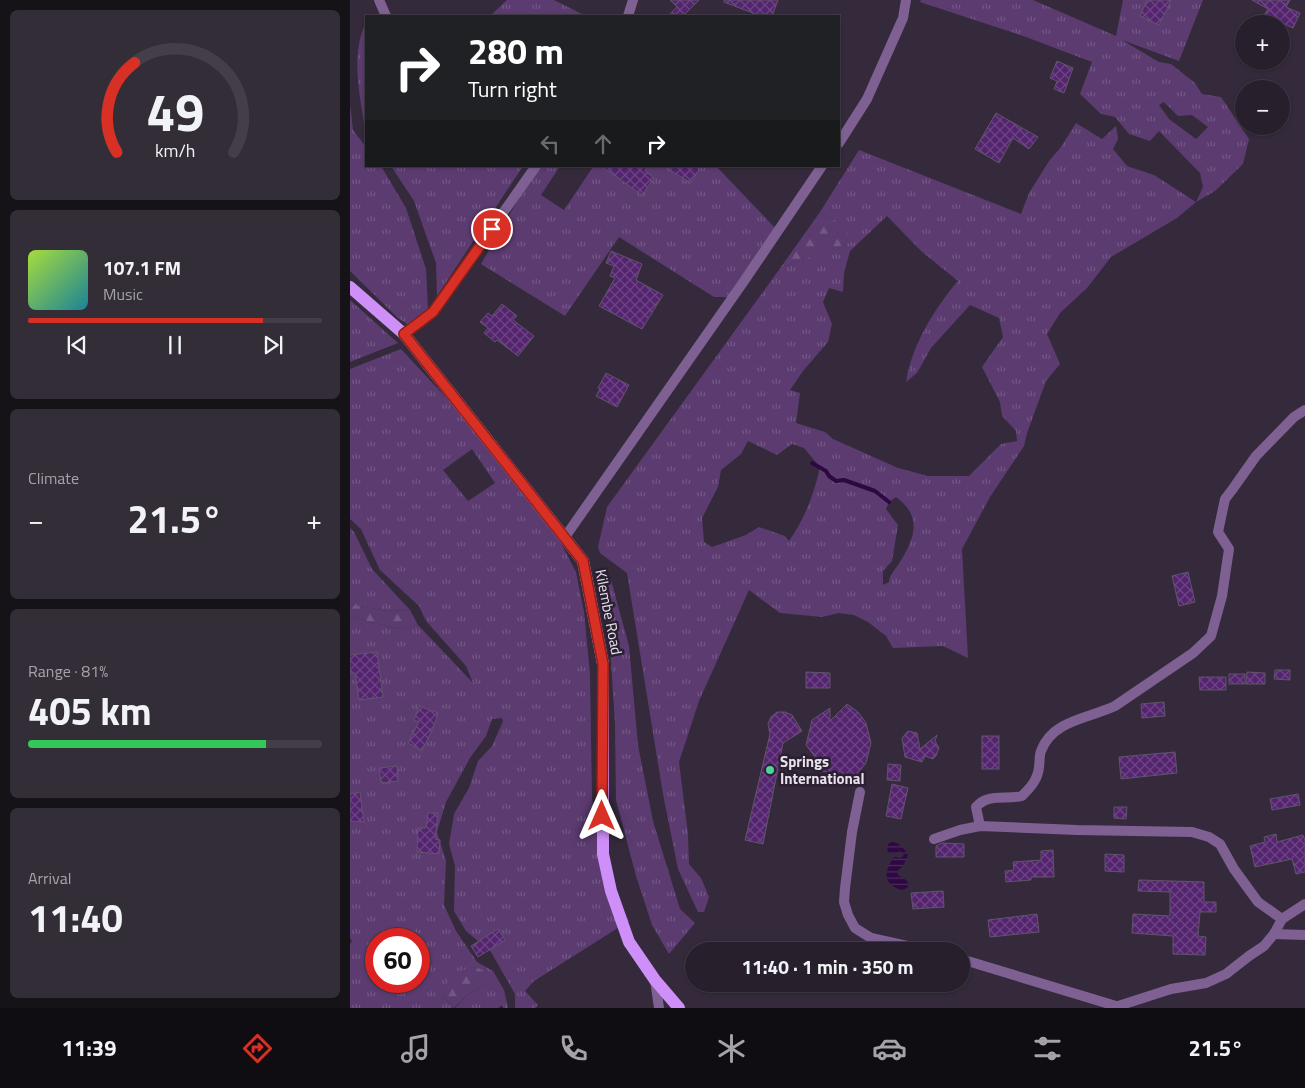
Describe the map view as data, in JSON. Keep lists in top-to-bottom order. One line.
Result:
{"streets":{"main road":["Kilembe Road"]},"places":["Springs International"],"page":{"map_buttons":["+","−"],"turn":["280 m","Turn right"],"song":["107.1 FM","Music"],"tile":["Climate",["Range · 81%","405 km"],["Arrival","11:40"]],"heat":["−","21.5°","+"],"limit":"60","trip":"11:40 · 1 min · 350 m","tabs":["11:39","21.5°"],"gauge":["49","km/h"]}}
